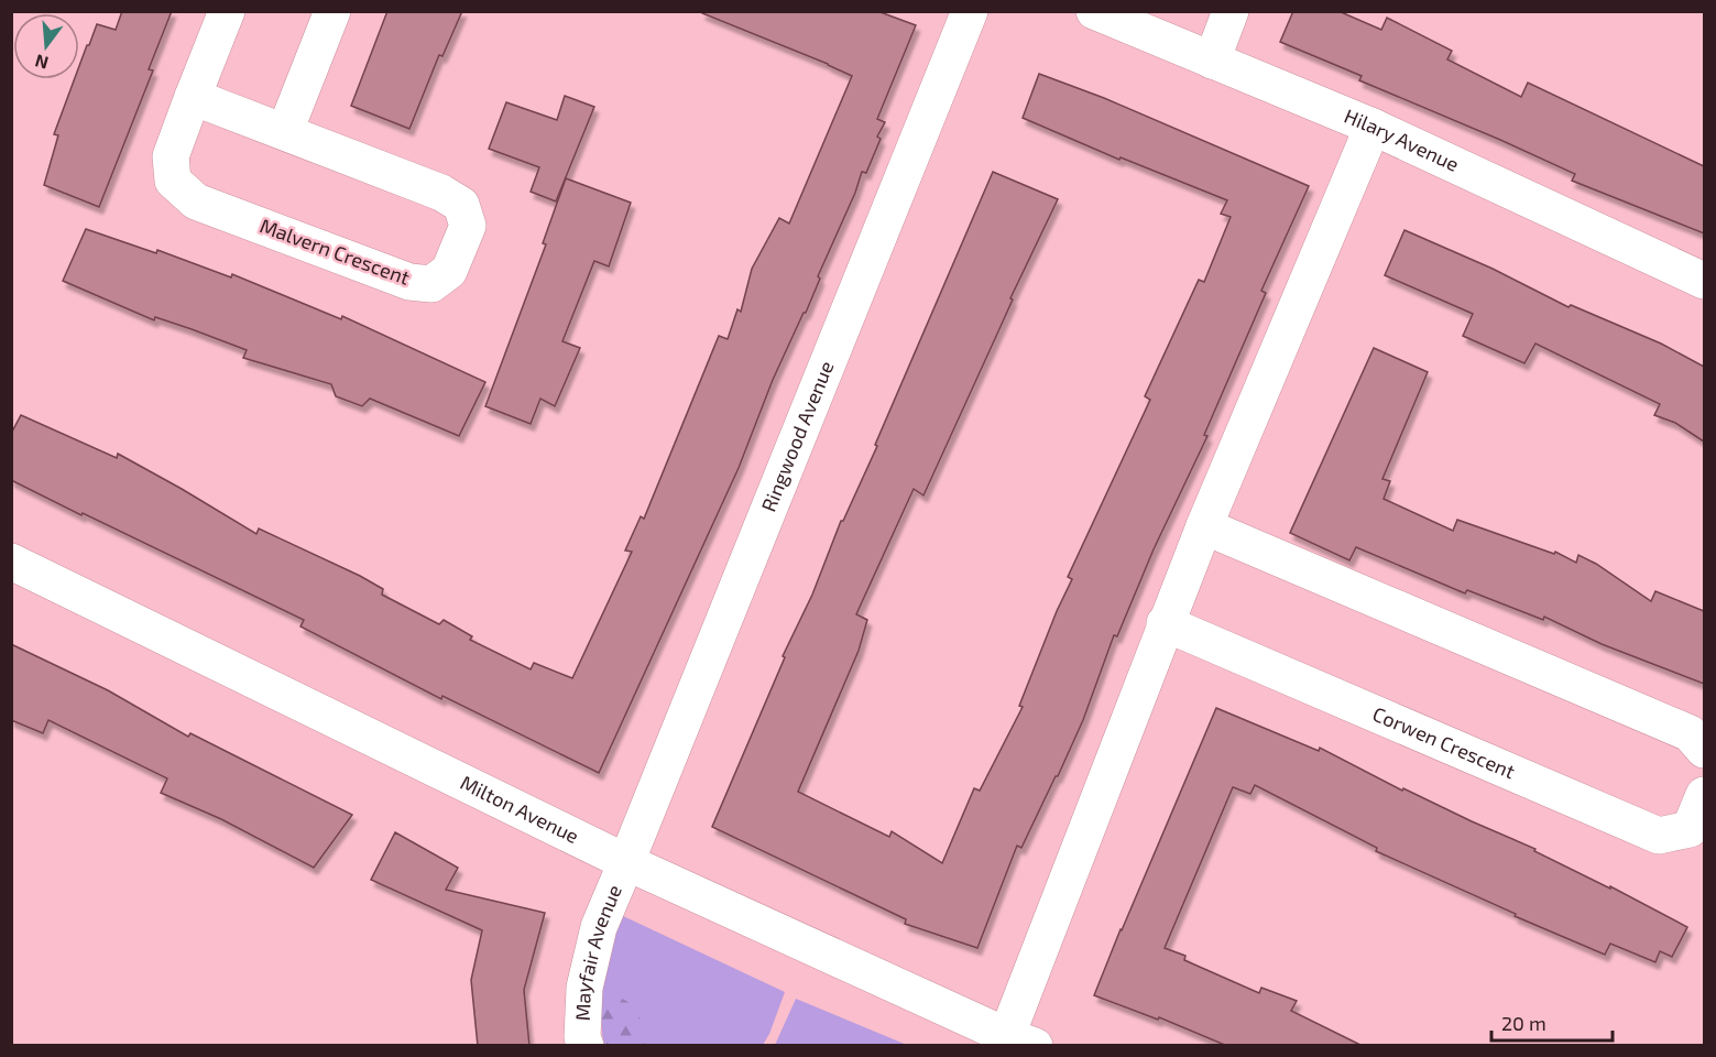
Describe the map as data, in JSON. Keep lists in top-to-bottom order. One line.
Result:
{"streets":{"street":["Hilary Avenue","Malvern Crescent","Ringwood Avenue","Corwen Crescent","Milton Avenue","Mayfair Avenue"]},"crossings":[["Ringwood Avenue","Milton Avenue"],["Ringwood Avenue","Mayfair Avenue"],["Milton Avenue","Mayfair Avenue"]],"scale_bar":"20 m","north":"bottom"}
